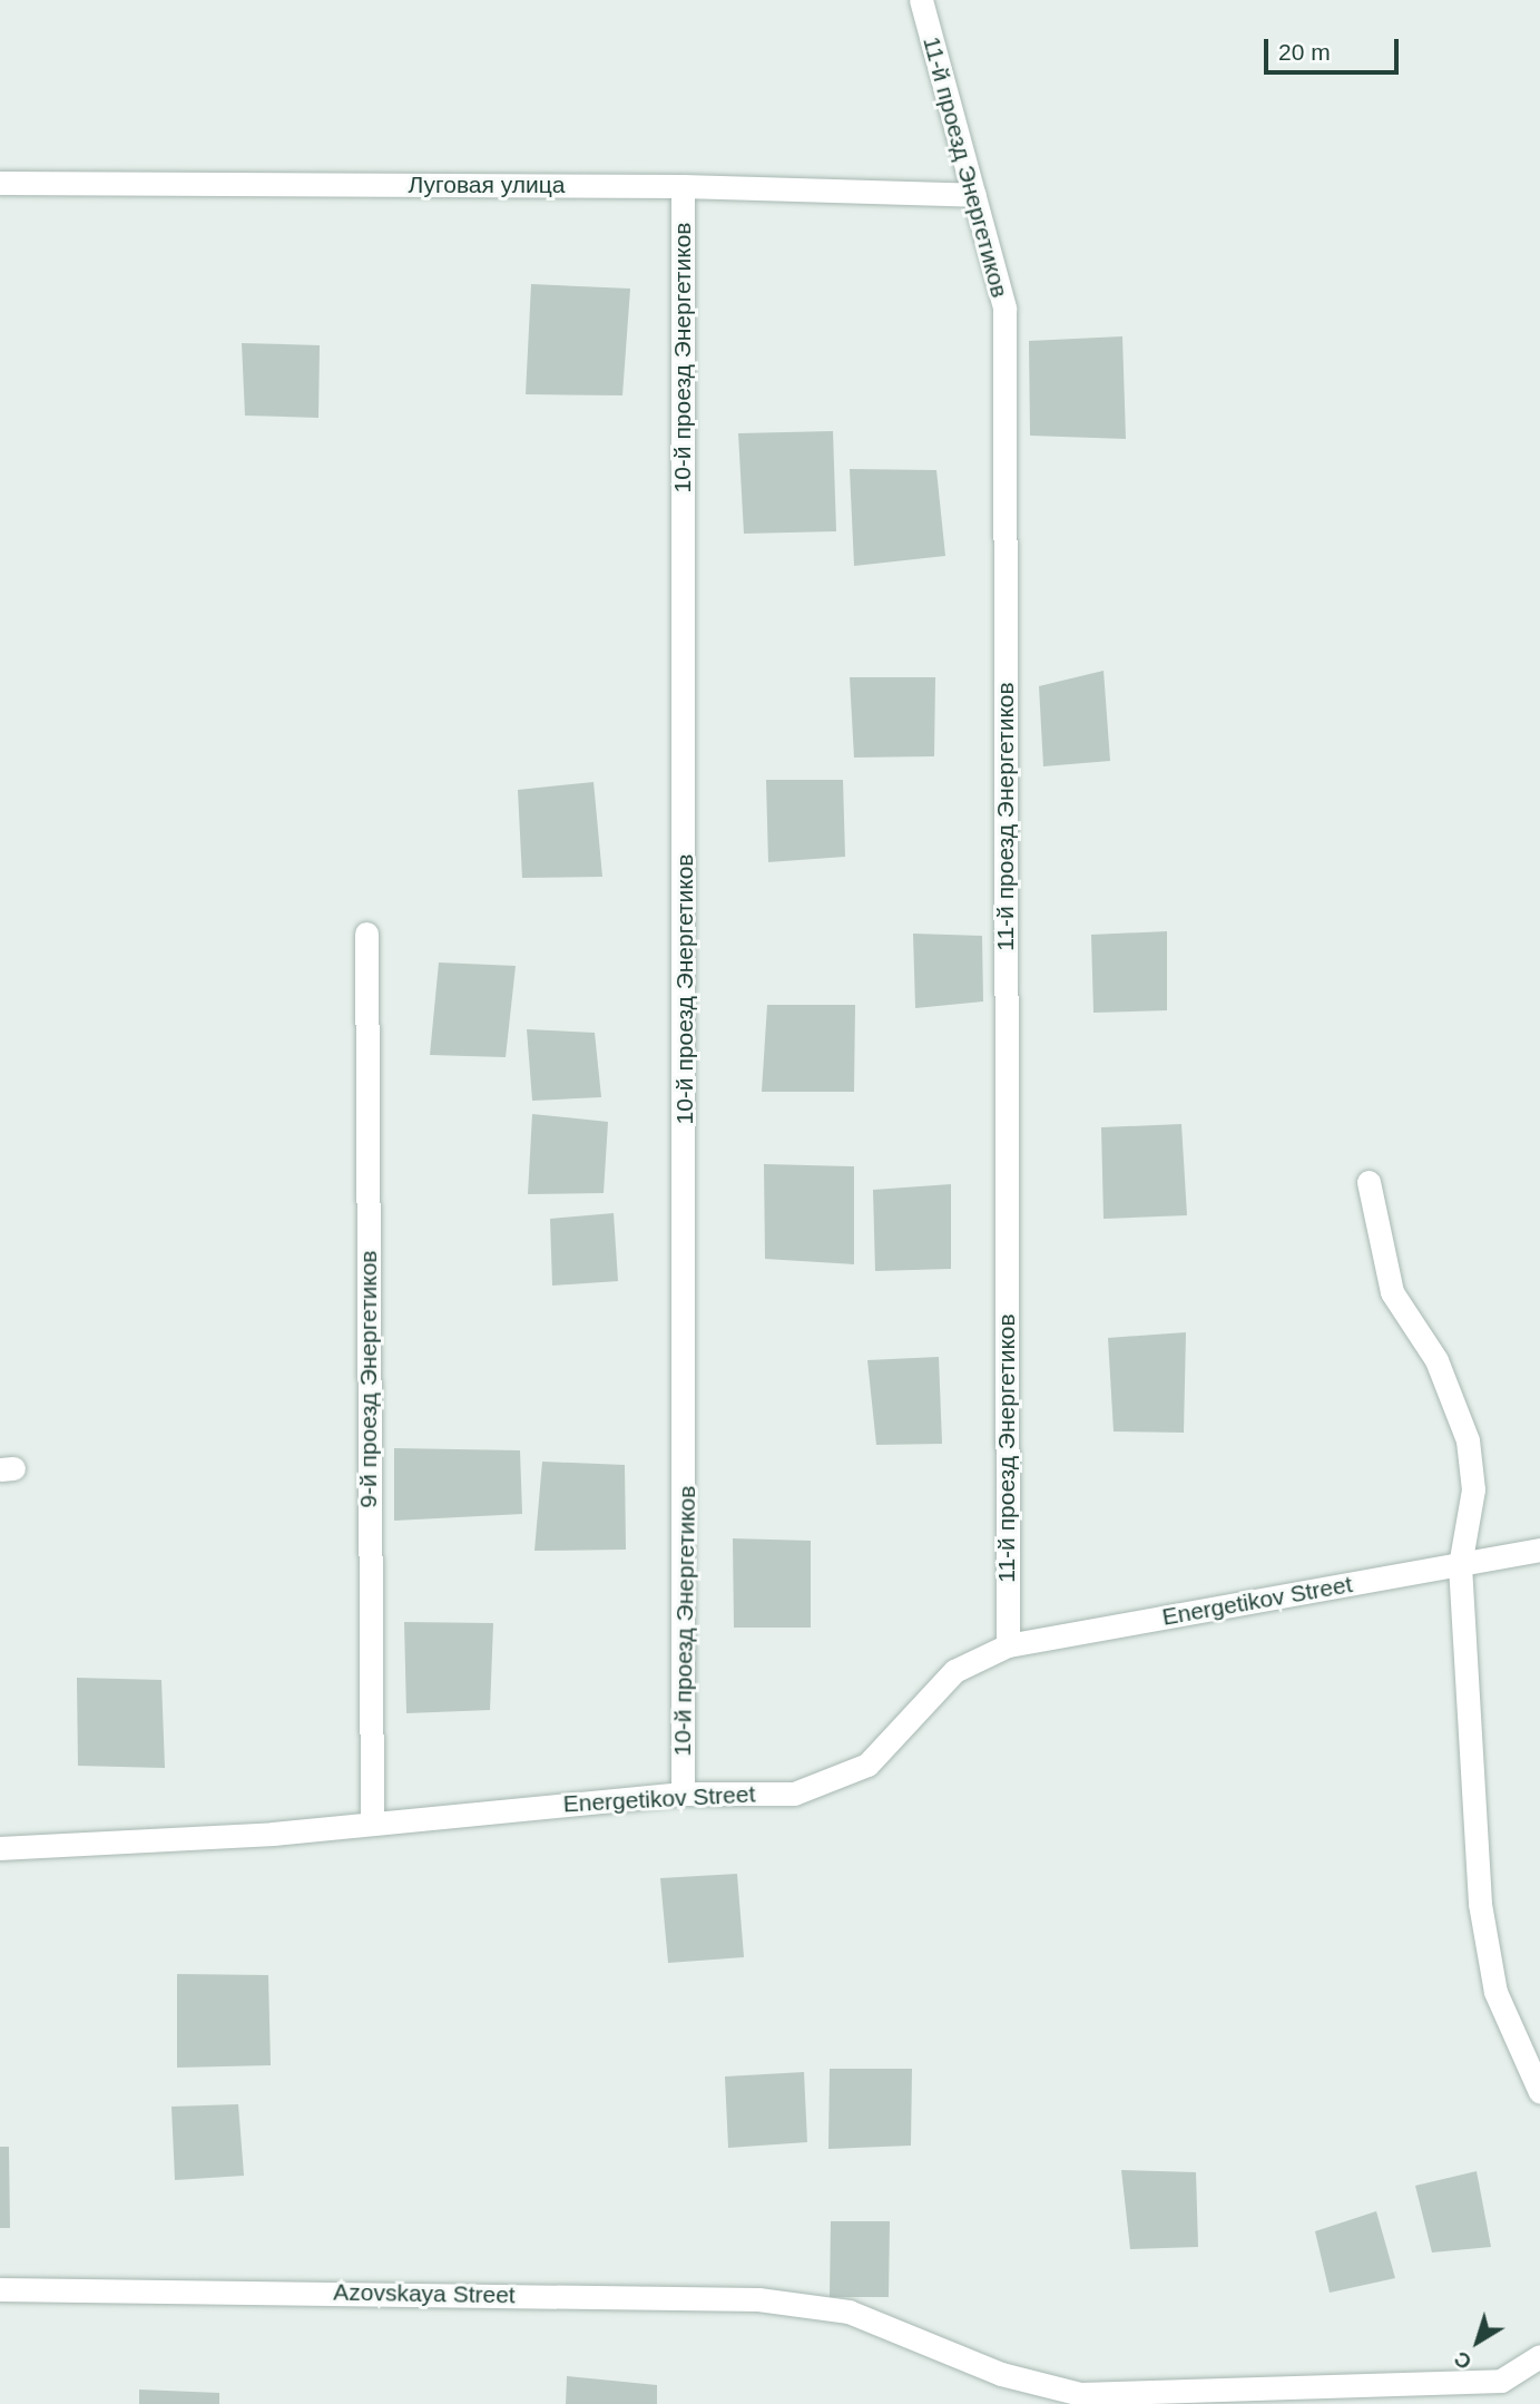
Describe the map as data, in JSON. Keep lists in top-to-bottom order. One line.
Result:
{"streets":{"street":["11-й проезд Энергетиков","Луговая улица","10-й проезд Энергетиков","9-й проезд Энергетиков","Energetikov Street","Azovskaya Street"]},"crossings":[["11-й проезд Энергетиков","Луговая улица"],["11-й проезд Энергетиков","Energetikov Street"],["Луговая улица","10-й проезд Энергетиков"],["10-й проезд Энергетиков","Energetikov Street"],["9-й проезд Энергетиков","Energetikov Street"]],"scale_bar":"20 m","north":"bottom left"}
